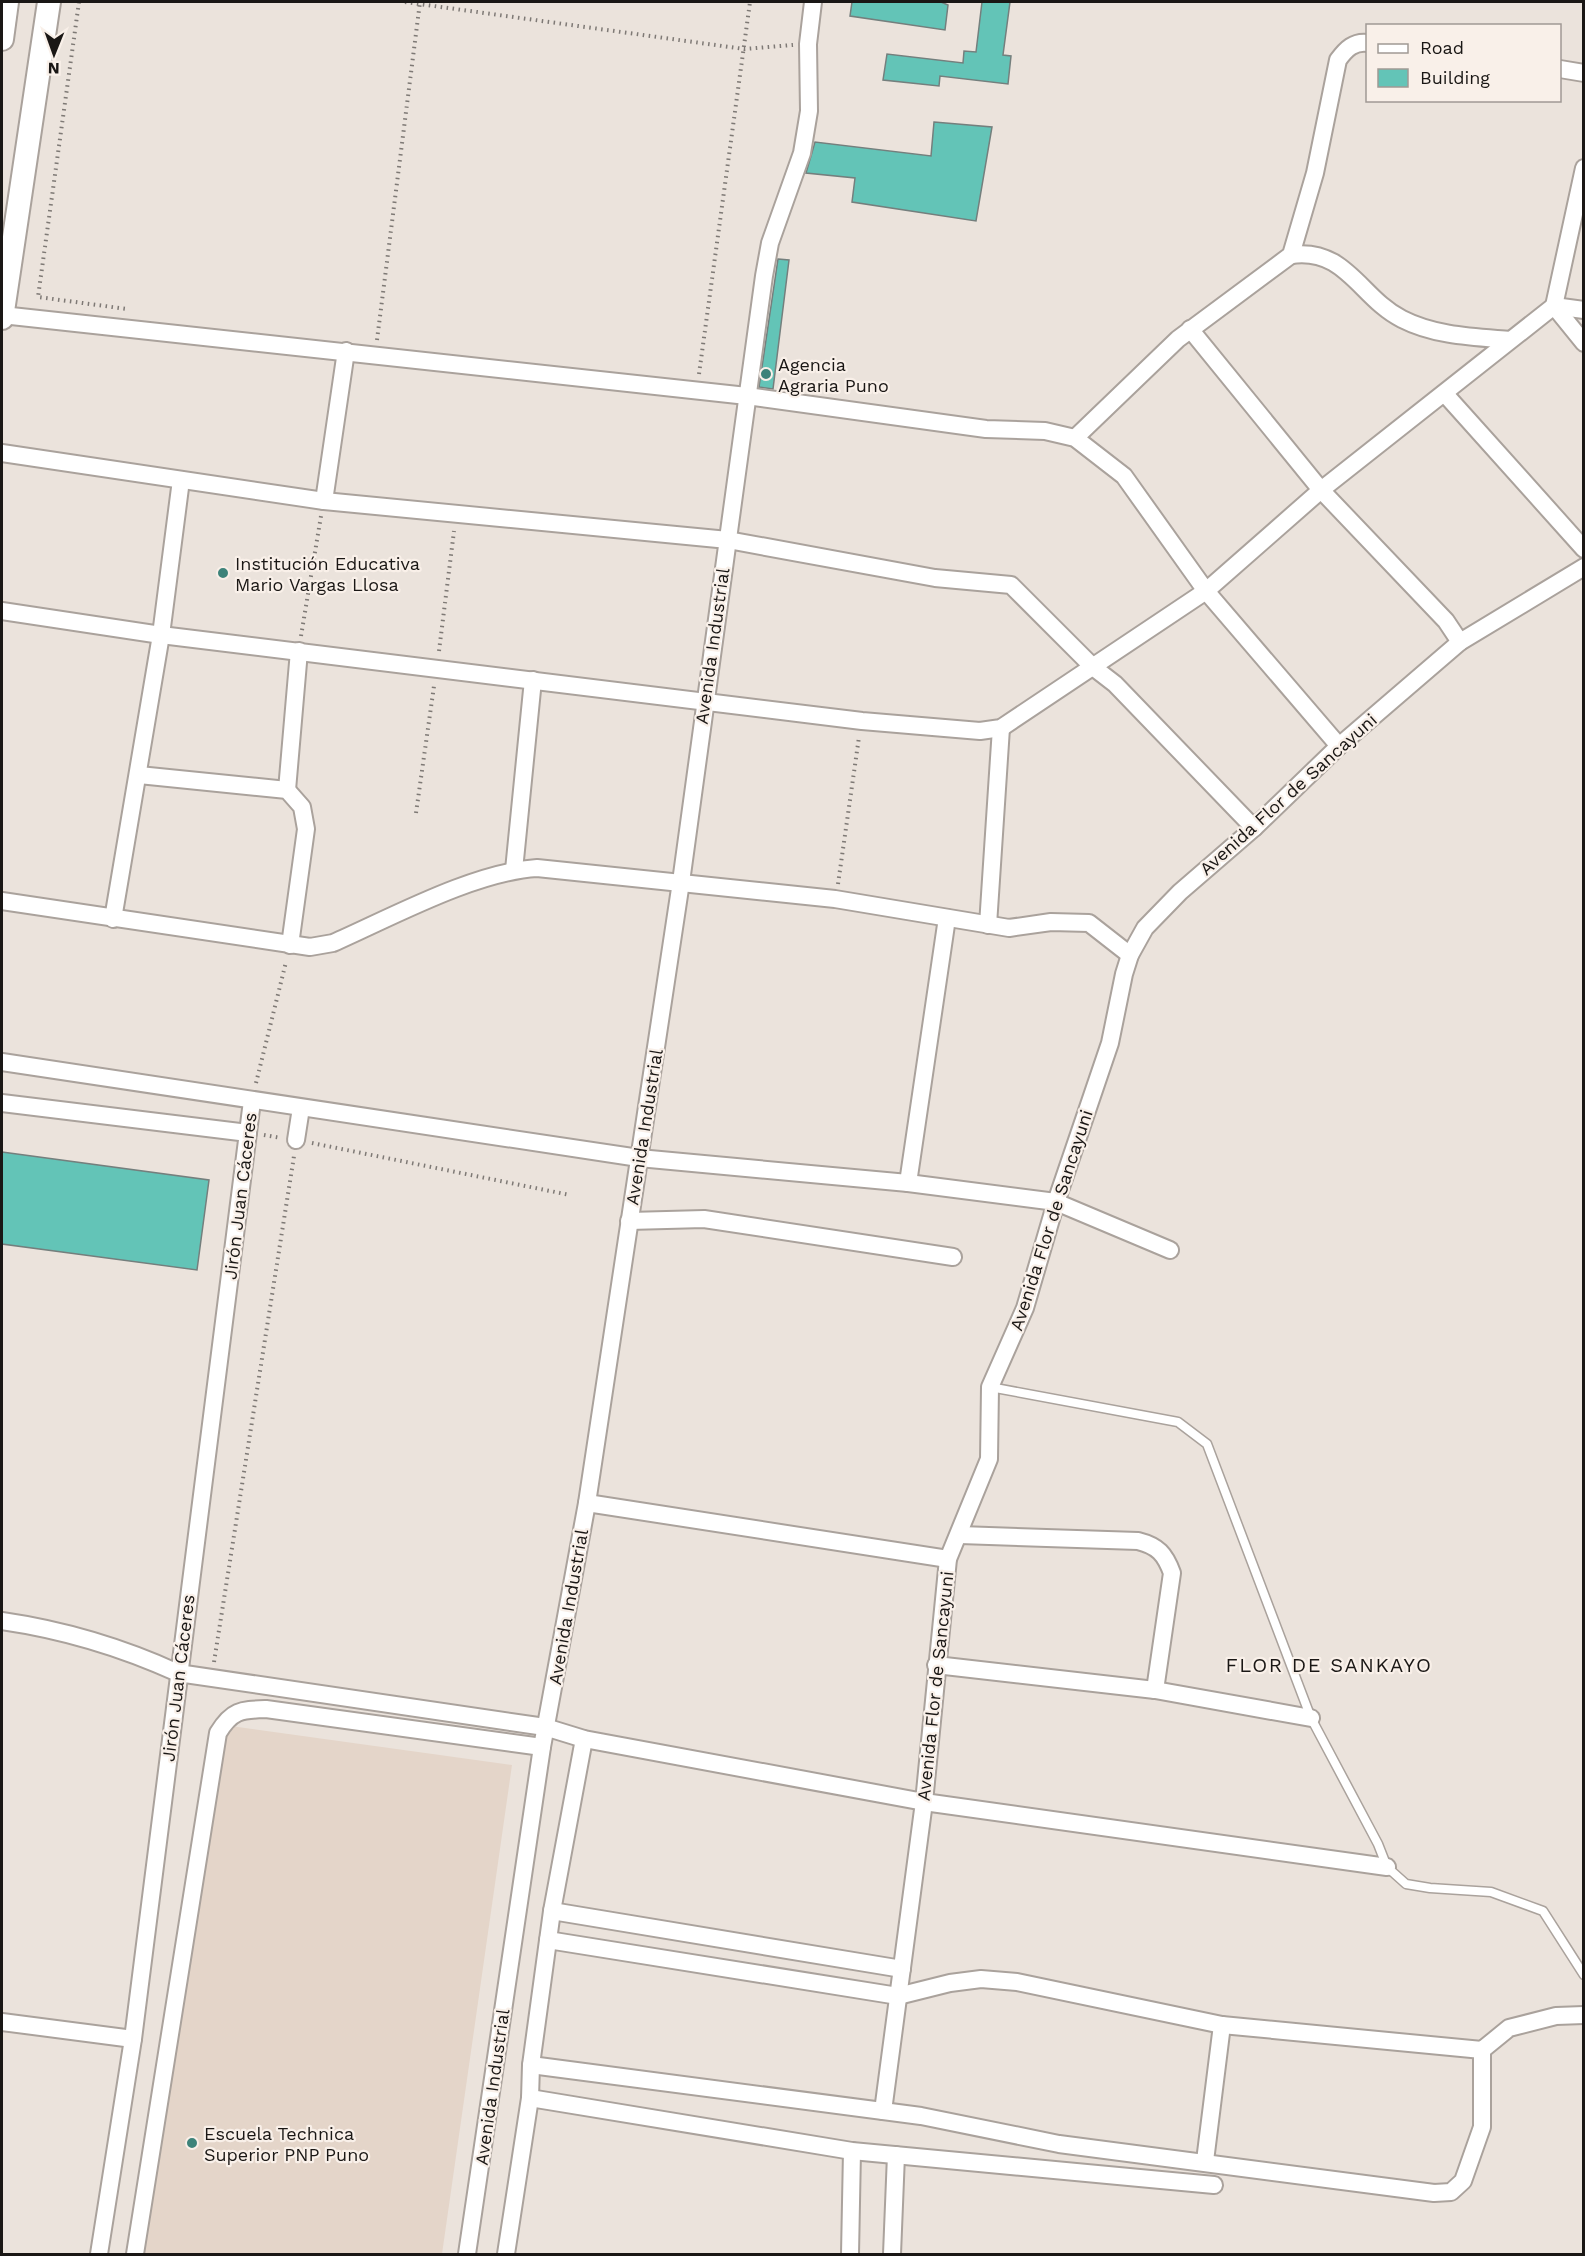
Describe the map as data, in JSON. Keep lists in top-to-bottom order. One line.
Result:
{"streets":{"street":["Avenida Industrial","Avenida Flor de Sancayuni","Jirón Juan Cáceres"]},"districts":["FLOR DE SANKAYO"],"places":["Agencia Agraria Puno","Institución Educativa Mario Vargas Llosa","Escuela Technica Superior PNP Puno"],"legend":["Road","Building"],"north":"bottom"}
